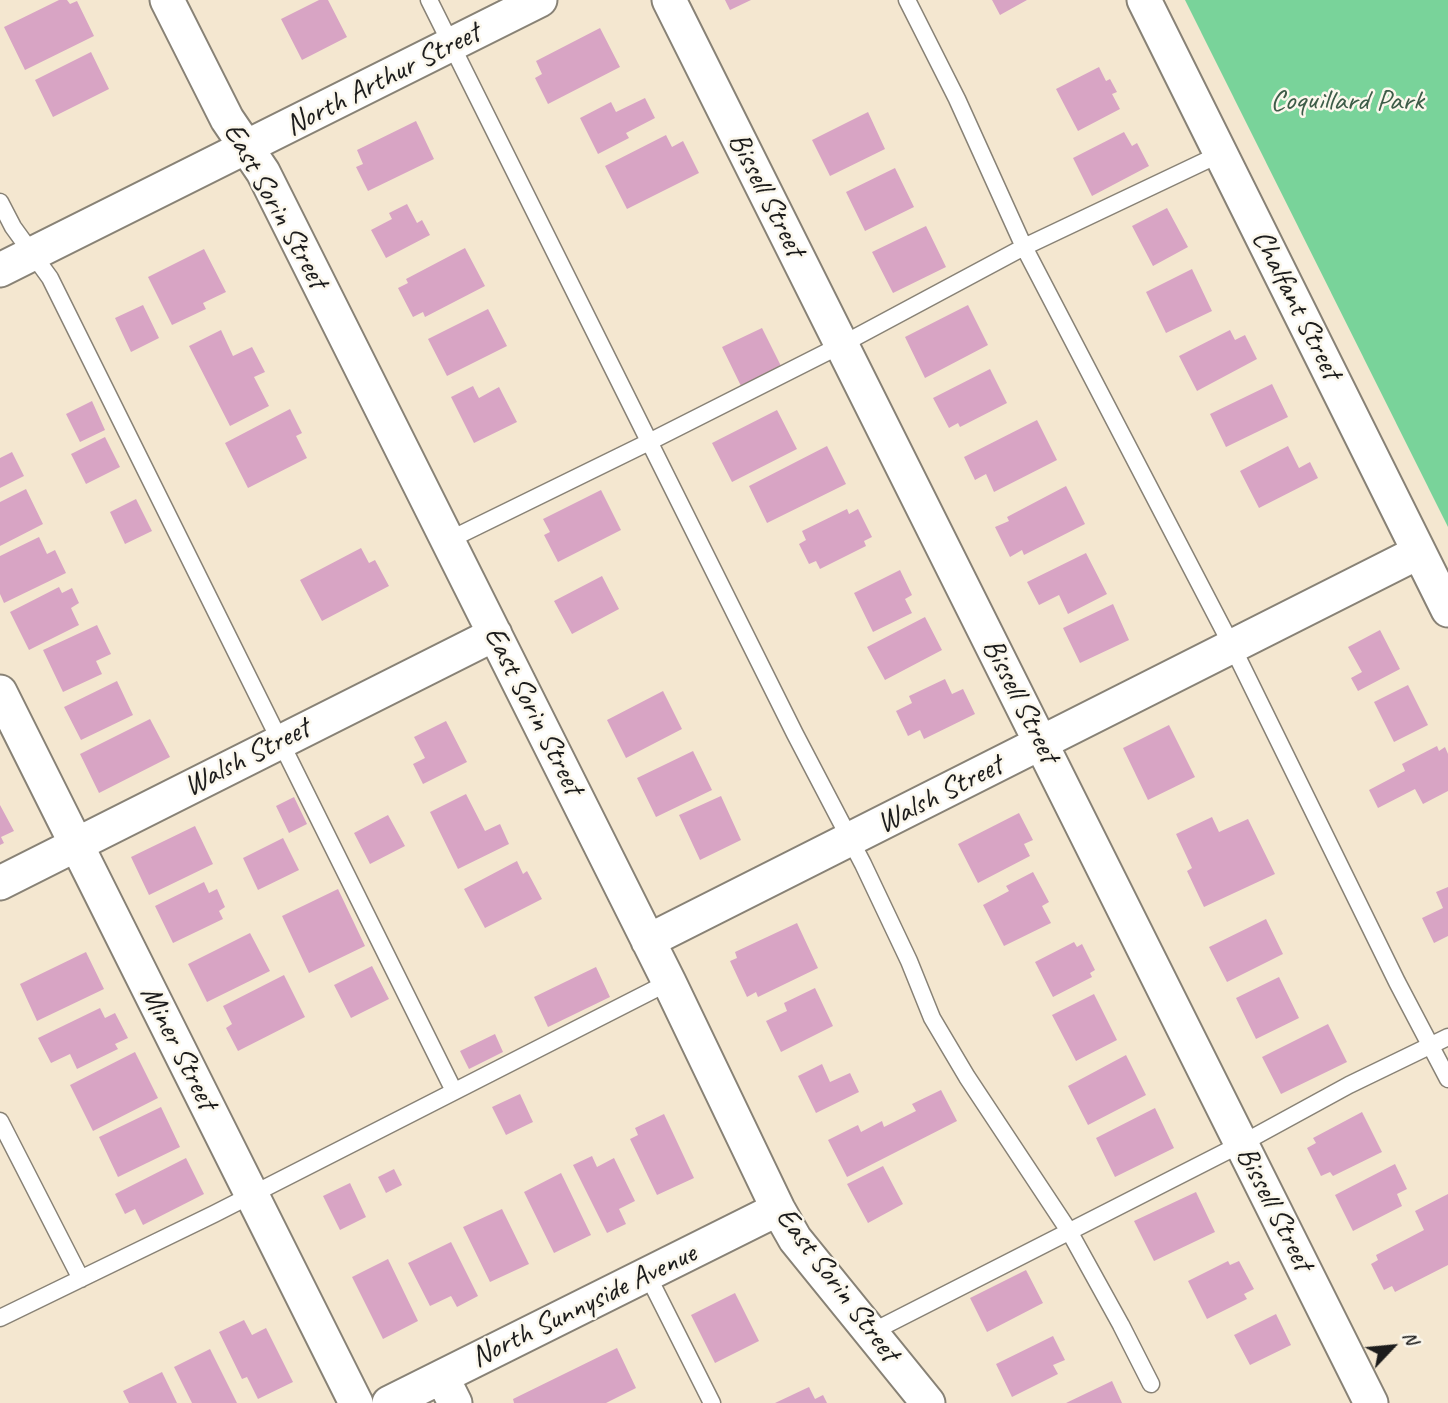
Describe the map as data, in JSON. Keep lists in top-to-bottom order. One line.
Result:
{"streets":{"street":["North Arthur Street","Bissell Street","East Sorin Street","Chalfant Street","Walsh Street","Miner Street","North Sunnyside Avenue"]},"crossings":[["North Arthur Street","East Sorin Street"],["Bissell Street","Walsh Street"],["East Sorin Street","Walsh Street"],["East Sorin Street","North Sunnyside Avenue"],["Chalfant Street","Walsh Street"],["Walsh Street","Miner Street"]],"parks":["Coquillard Park"],"north":"top right"}
